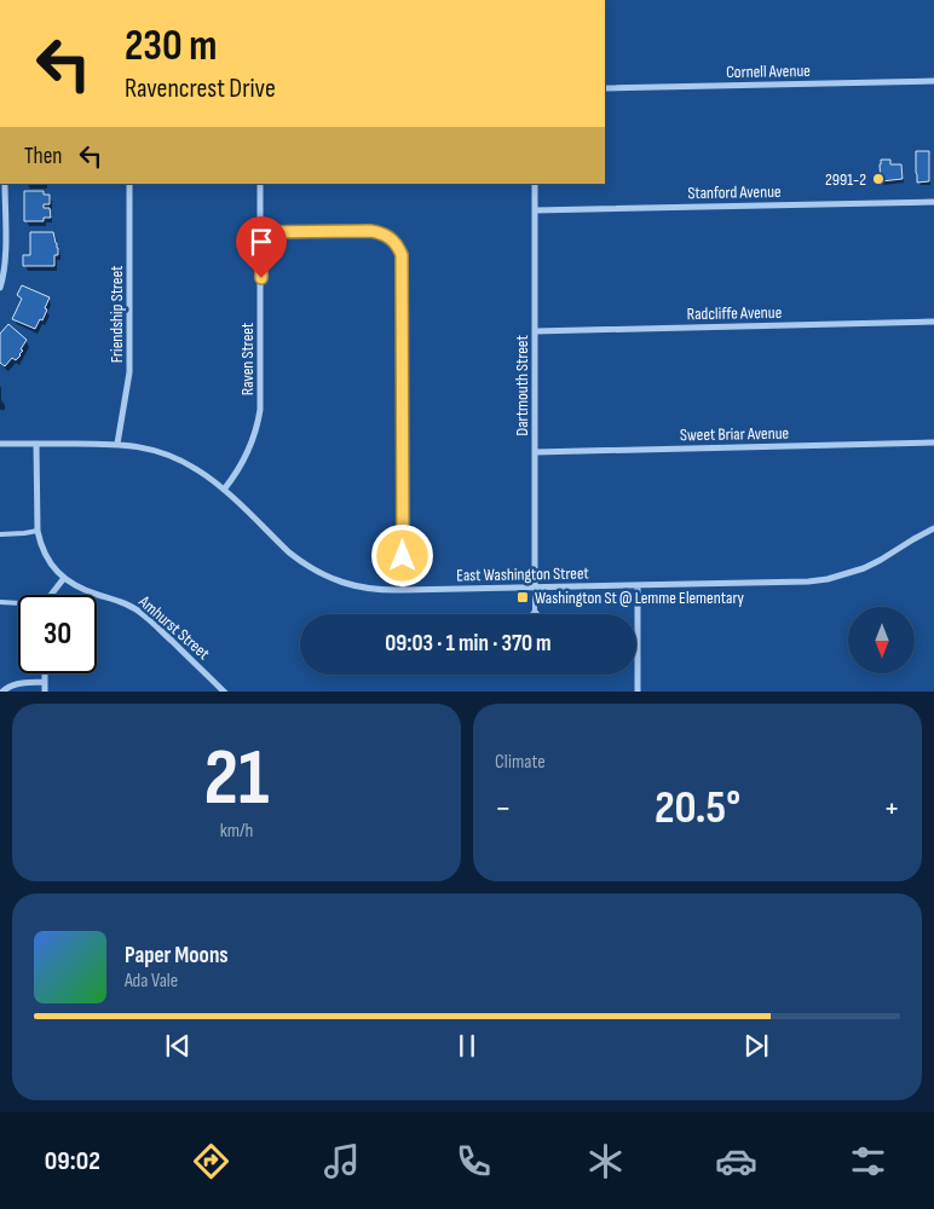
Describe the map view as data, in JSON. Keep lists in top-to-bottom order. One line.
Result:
{"streets":{"street":["Cornell Avenue","Stanford Avenue","Radcliffe Avenue","Friendship Street","Raven Street","Dartmouth Street","Sweet Briar Avenue","East Washington Street","Amhurst Street"]},"crossings":[["Stanford Avenue","Dartmouth Street"],["Radcliffe Avenue","Dartmouth Street"],["Friendship Street","East Washington Street"],["Raven Street","East Washington Street"],["Dartmouth Street","Sweet Briar Avenue"],["Dartmouth Street","East Washington Street"],["East Washington Street","Amhurst Street"]],"places":{"other":["2991-2"],"transit":["Washington St @ Lemme Elementary"]},"north":"bottom","page":{"turn":["230 m","Ravencrest Drive"],"then":"Then","limit":"30","trip":"09:03 · 1 min · 370 m","tile":[["21","km/h"],"Climate"],"heat":["−","20.5°","+"],"song":["Paper Moons","Ada Vale"],"tabs":"09:02"}}
